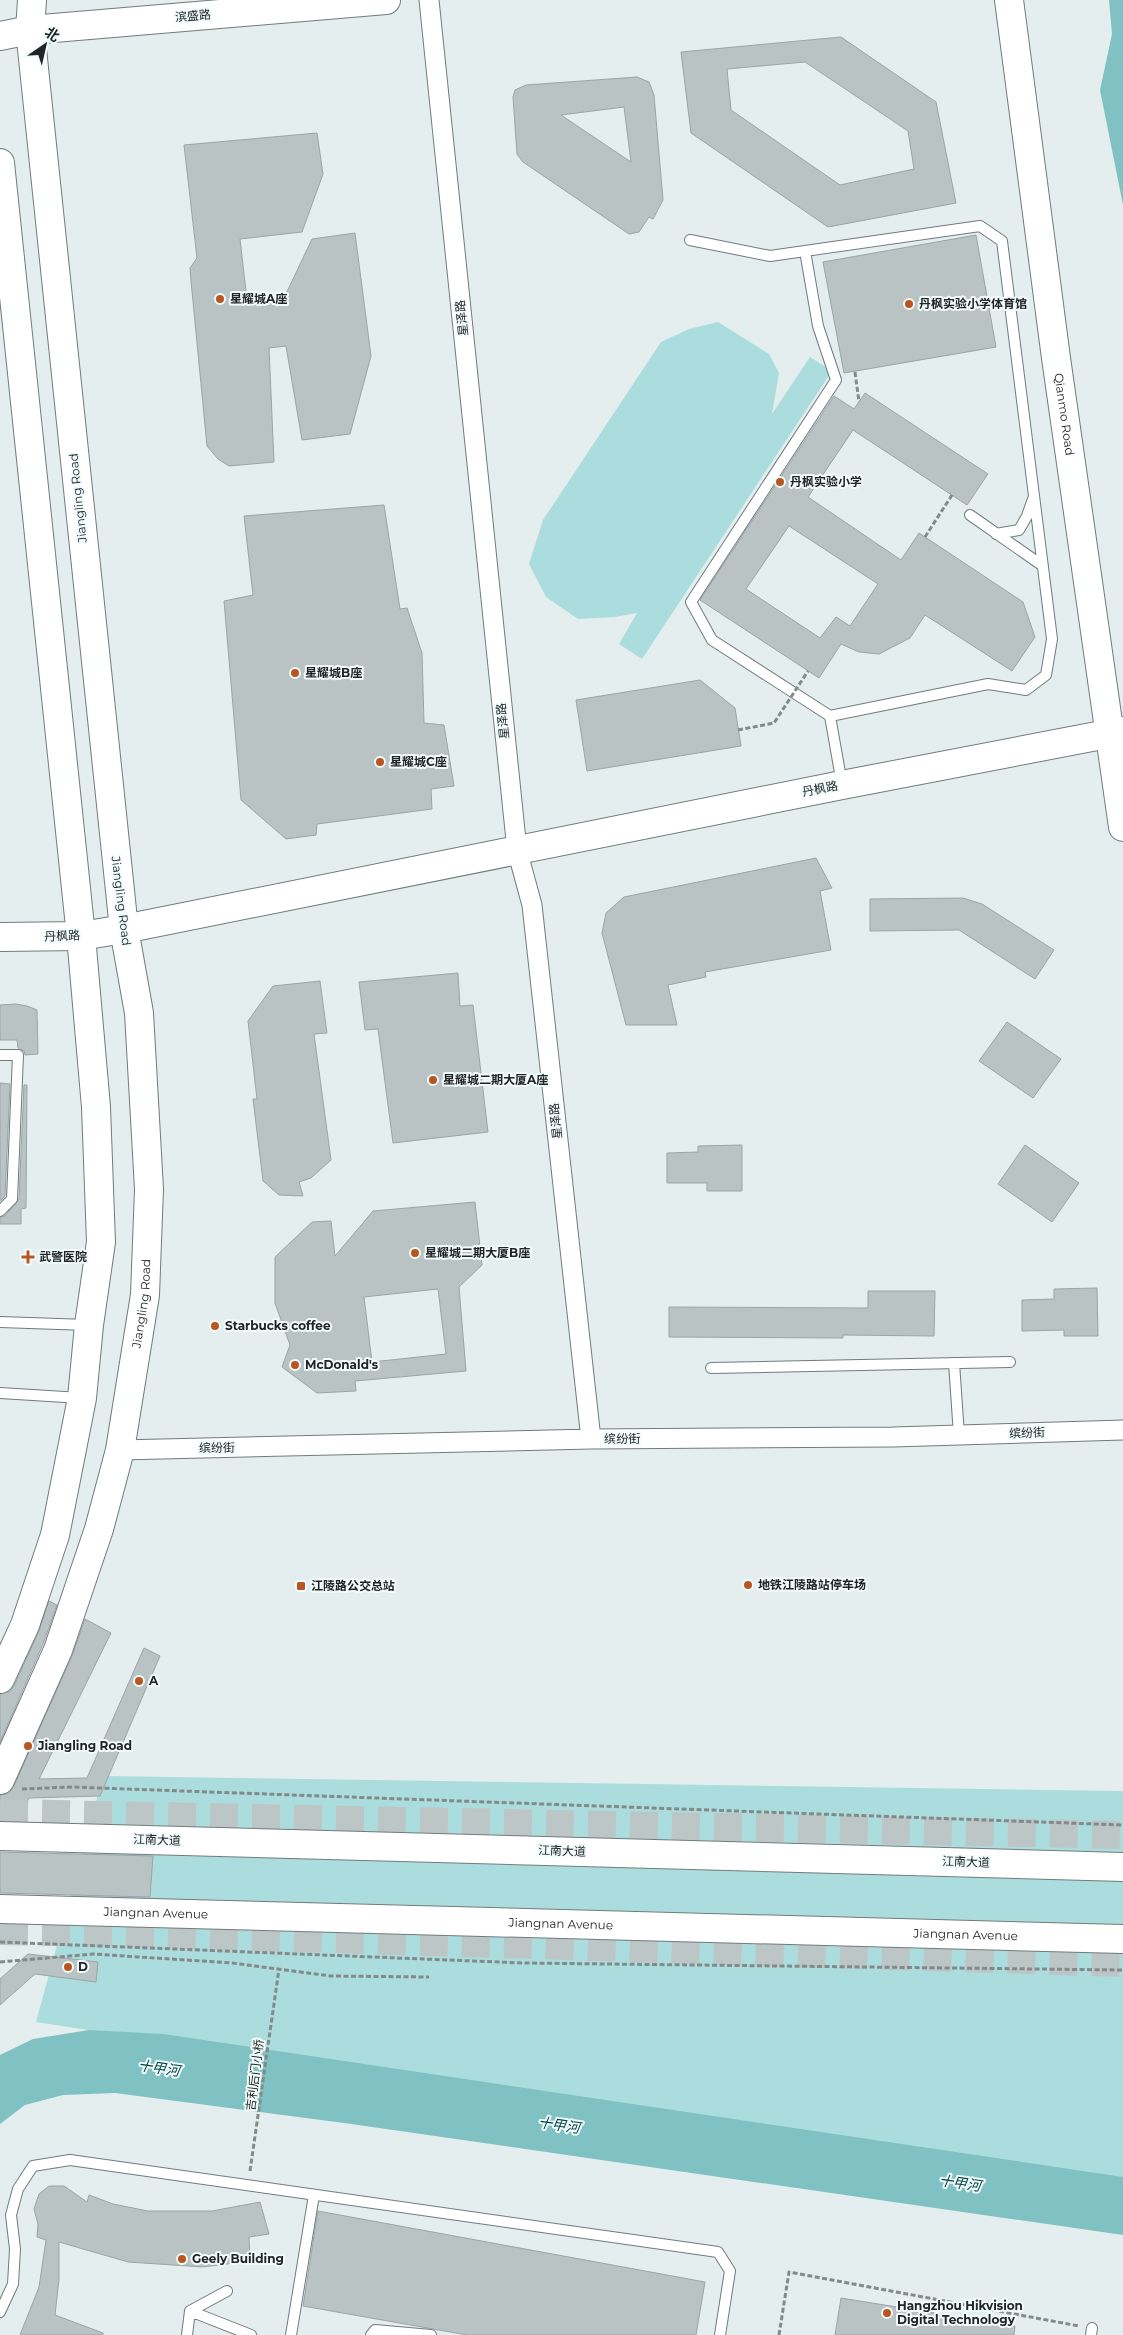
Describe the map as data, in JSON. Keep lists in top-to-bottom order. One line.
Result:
{"streets":{"main road":["滨盛路","Qianmo Road","Jiangling Road","丹枫路","江南大道","Jiangnan Avenue"],"street":["星泽路","缤纷街"],"path":["吉利后门小桥"]},"crossings":[["滨盛路","Jiangling Road"],["星泽路","丹枫路"],["星泽路","缤纷街"],["Qianmo Road","丹枫路"],["Jiangling Road","丹枫路"],["Jiangling Road","缤纷街"]],"water":["十甲河"],"places":{"other":["星耀城A座","丹枫实验小学体育馆","丹枫实验小学","星耀城B座","星耀城C座","星耀城二期大厦A座","星耀城二期大厦B座","Starbucks coffee","McDonald's","地铁江陵路站停车场","A","Jiangling Road","D","Geely Building","Hangzhou Hikvision Digital Technology"],"health":["武警医院"],"transit":["江陵路公交总站"]},"north":"top right"}
